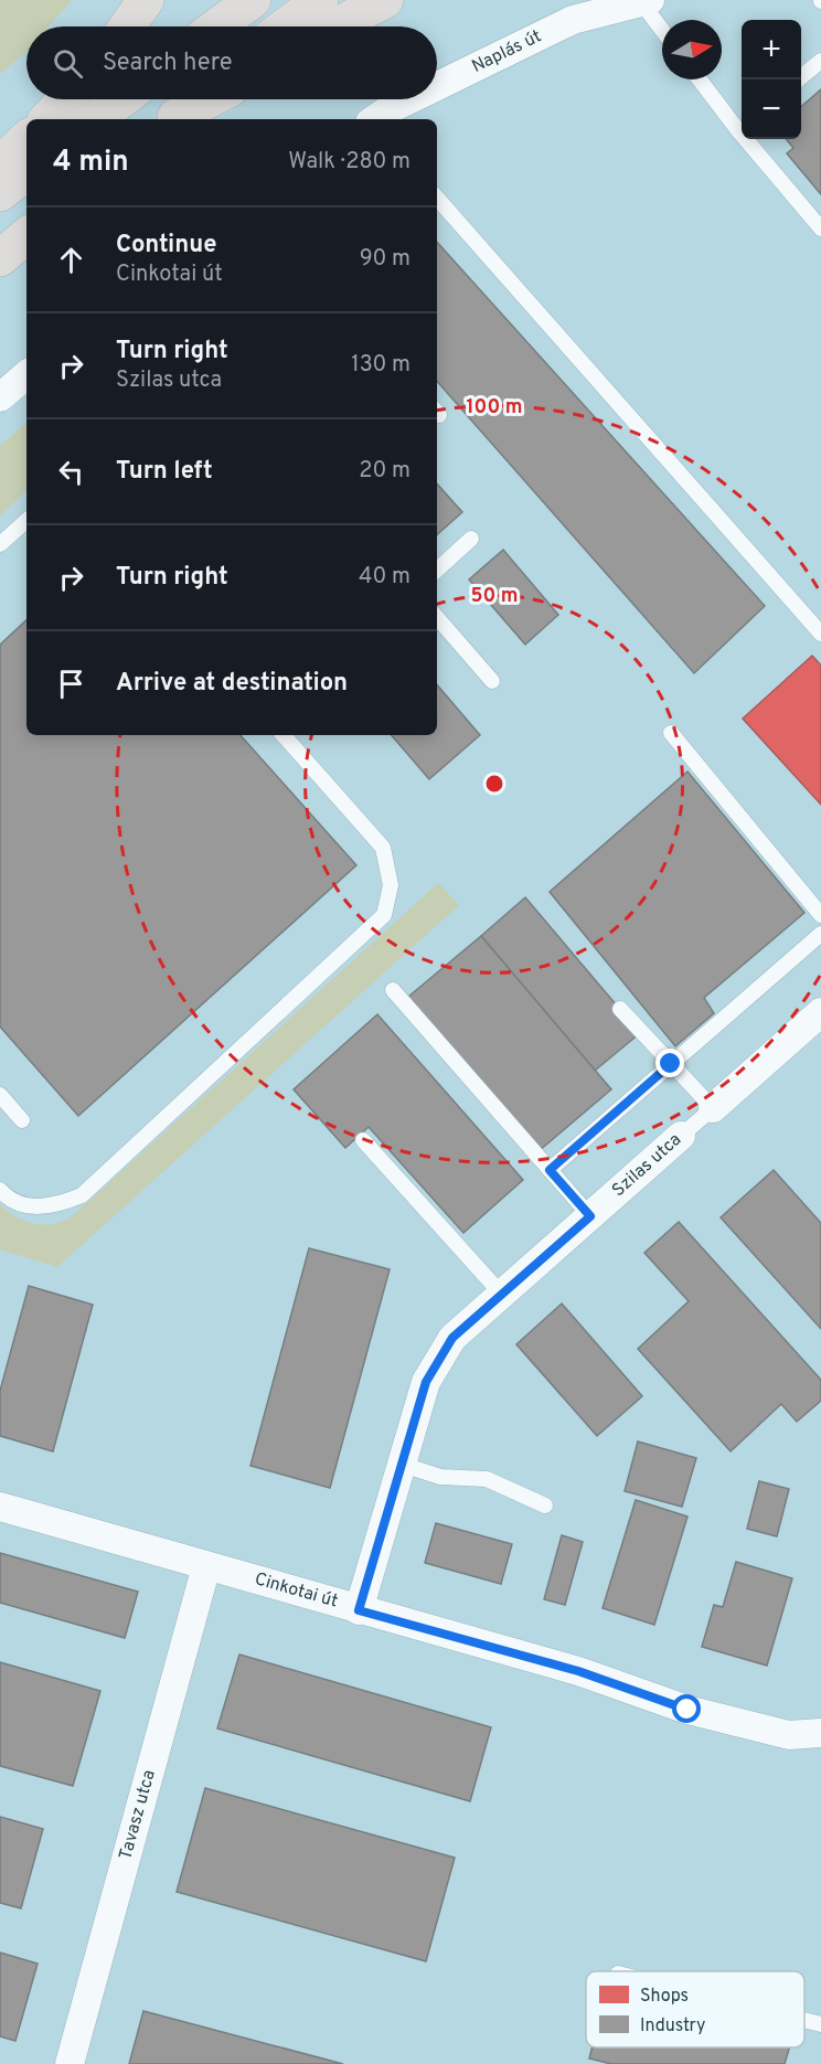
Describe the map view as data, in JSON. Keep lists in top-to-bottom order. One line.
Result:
{"streets":{"street":["Naplás út","Szilas utca","Cinkotai út","Tavasz utca"]},"crossings":[["Szilas utca","Cinkotai út"],["Cinkotai út","Tavasz utca"]],"legend":["Shops","Industry"],"north":"right","page":{"map_buttons":["+","−"],"search":"Search here","heading":["4 min","Walk · 280 m"],"list":[["Continue","Cinkotai út","90 m"],["Turn right","Szilas utca","130 m"],["Turn left","20 m"],["Turn right","40 m"],"Arrive at destination"]},"rings":["100 m","50 m"]}
